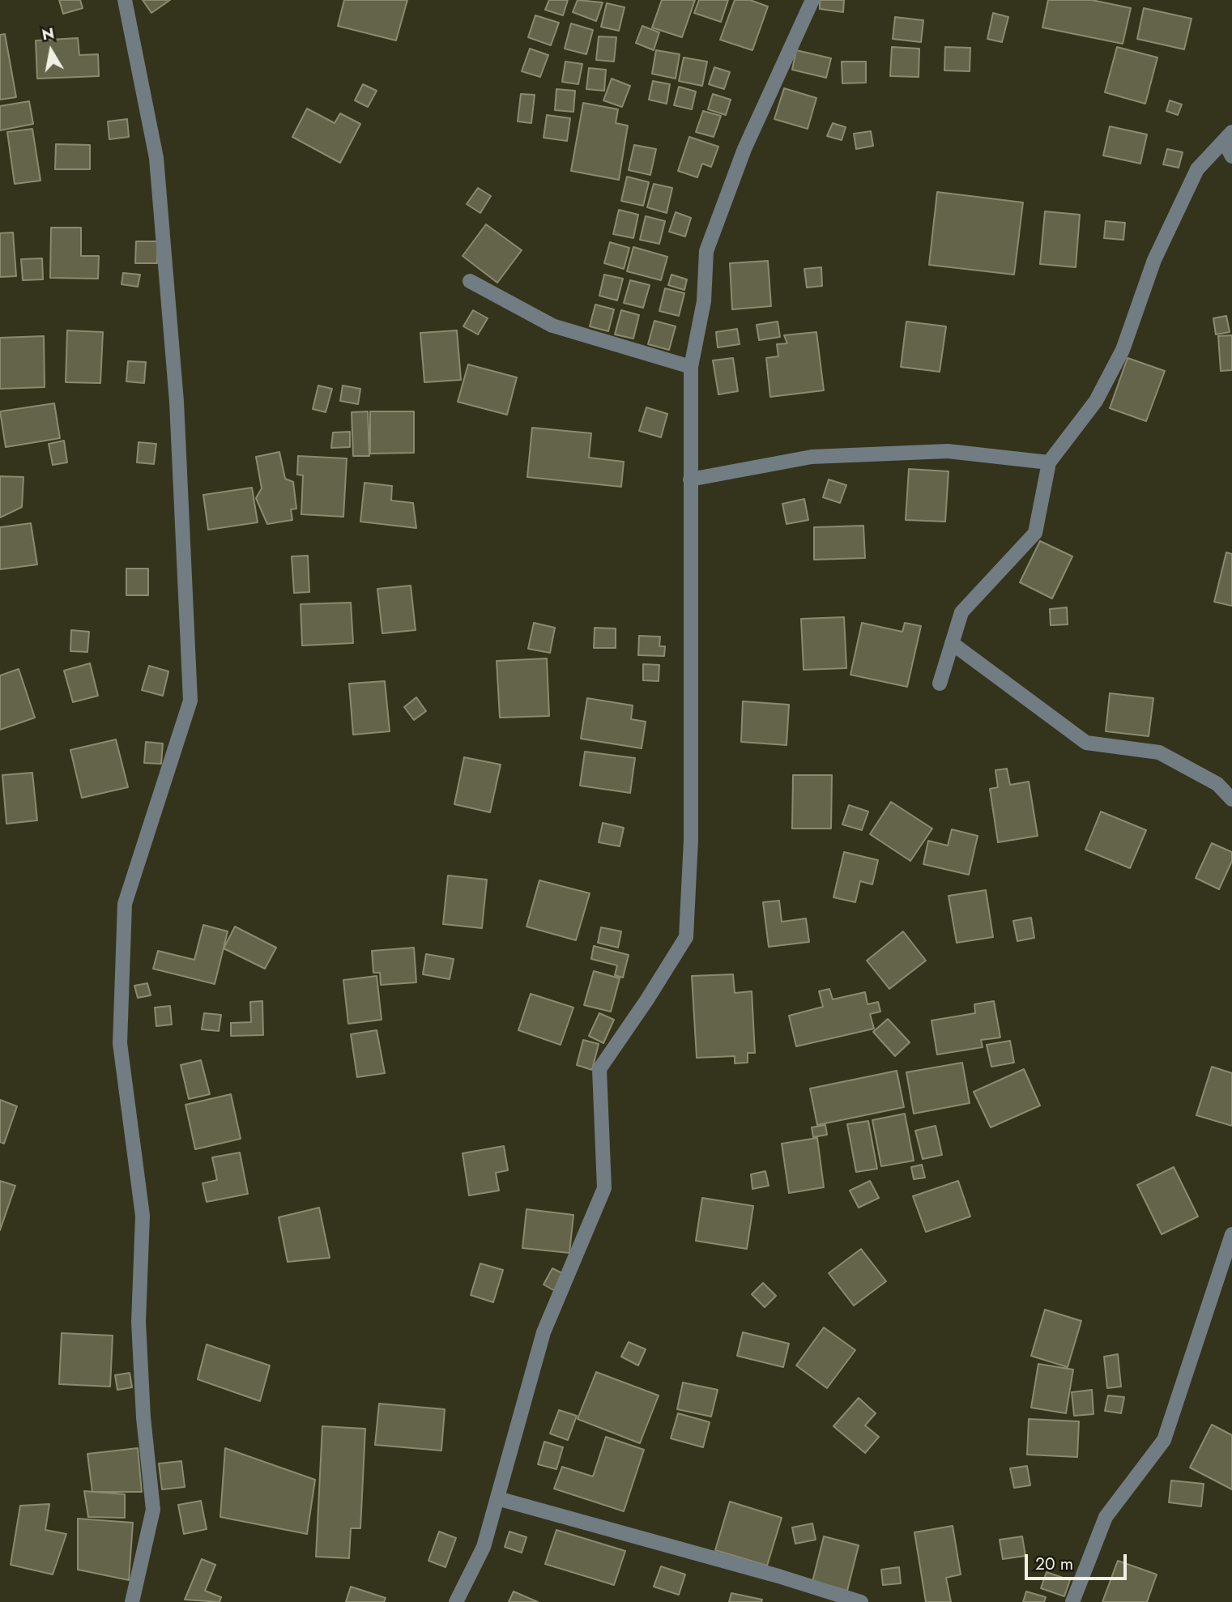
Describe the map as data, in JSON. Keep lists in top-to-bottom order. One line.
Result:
{"scale_bar":"20 m","north":"top"}
